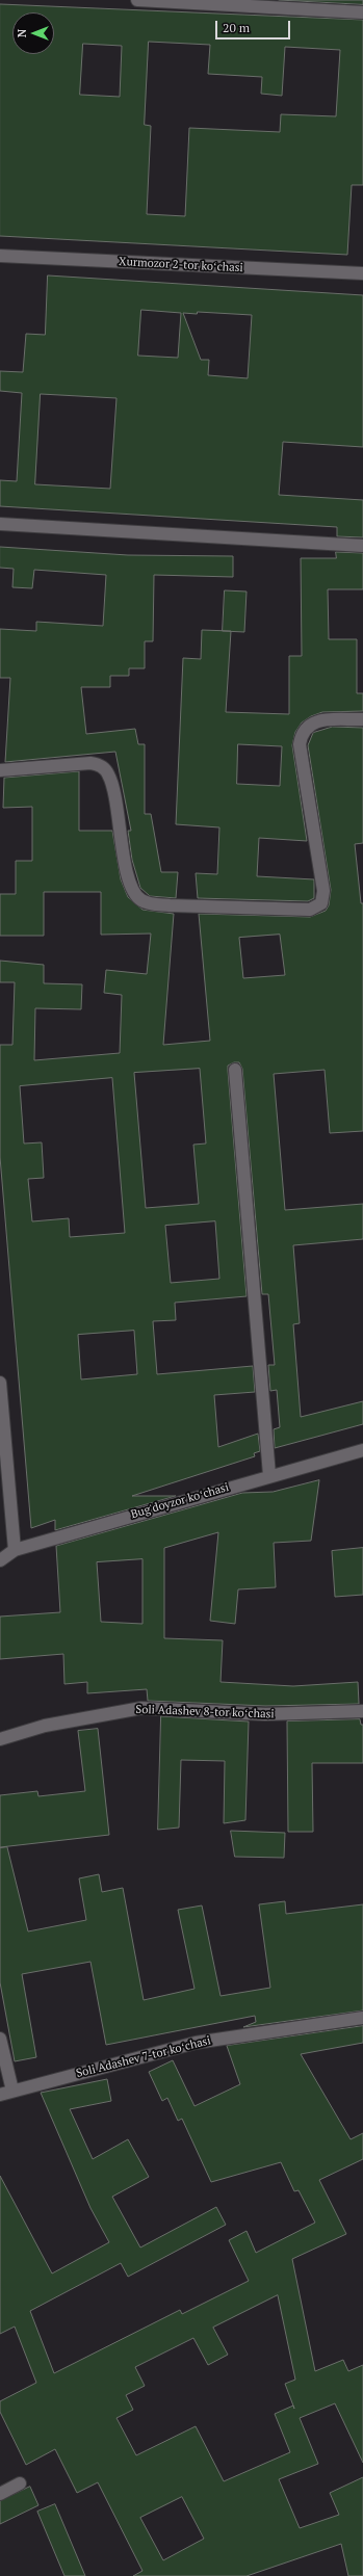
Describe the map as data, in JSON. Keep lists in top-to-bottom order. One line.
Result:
{"streets":{"street":["Xurmozor 2-tor koʻchasi","Bug'doyzor koʻchasi","Soli Adashev 8-tor koʻchasi","Soli Adashev 7-tor koʻchasi"]},"scale_bar":"20 m","north":"left"}
